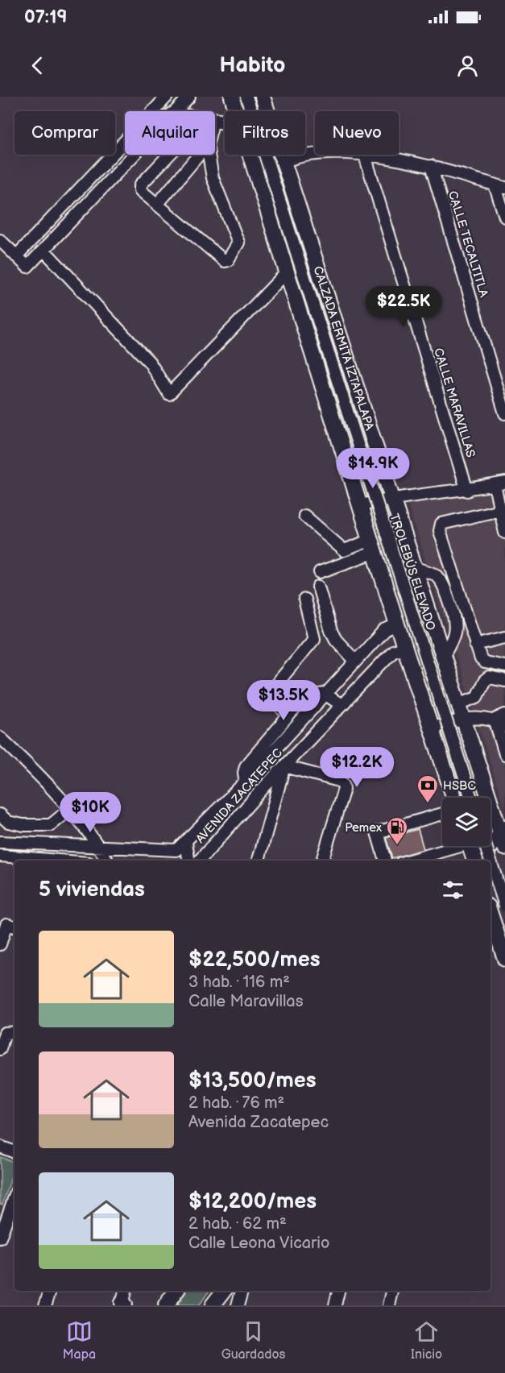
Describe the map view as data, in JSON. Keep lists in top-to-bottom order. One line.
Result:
{"streets":{"main road":["CALZADA ERMITA IZTAPALAPA"],"street":["CALLE TECALTITLA","CALLE MARAVILLAS","TROLEBÚS ELEVADO","AVENIDA ZACATEPEC"]},"places":{"bank":["HSBC"],"fuel station":["Pemex"]},"page":{"status":"07:19","header":"Habito","chip":["Comprar","Alquilar","Filtros","Nuevo"],"price":["$22.5K","$14.9K","$13.5K","$12.2K","$10K"],"heading":"5 viviendas","list":[{"name":"$22,500/mes","note":"3 hab. · 116 m² · Calle Maravillas"},{"name":"$13,500/mes","note":"2 hab. · 76 m² · Avenida Zacatepec"},{"name":"$12,200/mes","note":"2 hab. · 62 m² · Calle Leona Vicario"}],"tabs":["Mapa","Guardados","Inicio"]}}
